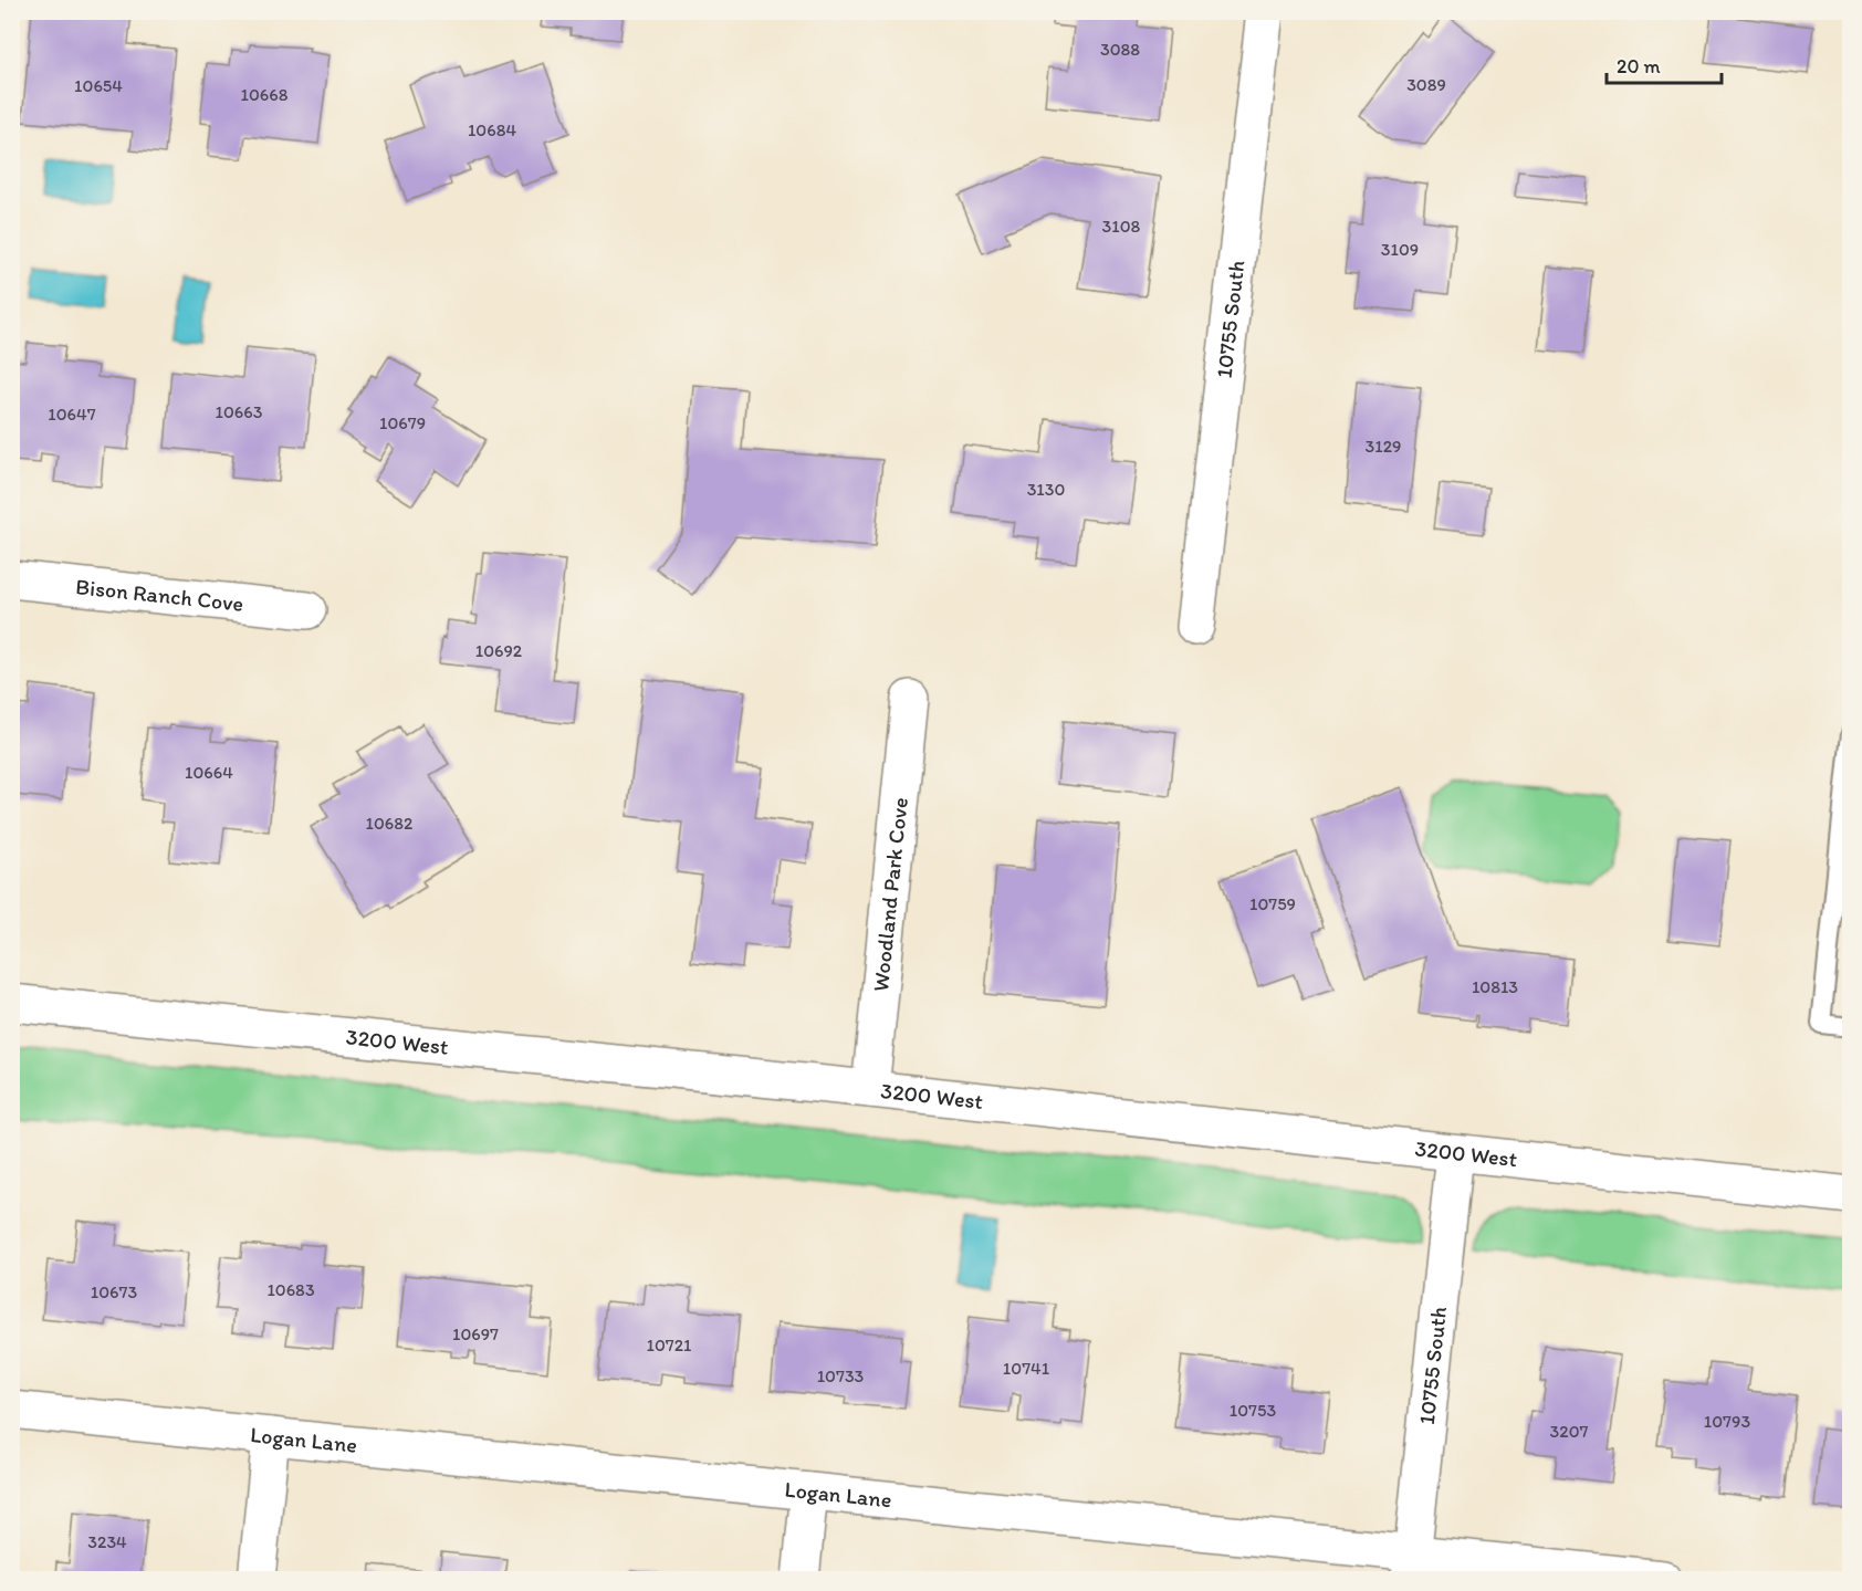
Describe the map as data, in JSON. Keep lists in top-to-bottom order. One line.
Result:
{"streets":{"street":["10755 South","Bison Ranch Cove","Woodland Park Cove","3200 West","Logan Lane"]},"crossings":[["10755 South","3200 West"],["10755 South","Logan Lane"],["Woodland Park Cove","3200 West"]],"house_numbers":["3088","3089","10654","10668","10684","3108","3109","10663","10647","10679","3129","3130","10692","10664","10682","10759","10813","10683","10673","10697","10721","10741","10733","10753","10793","3207","3234"],"scale_bar":"20 m"}
